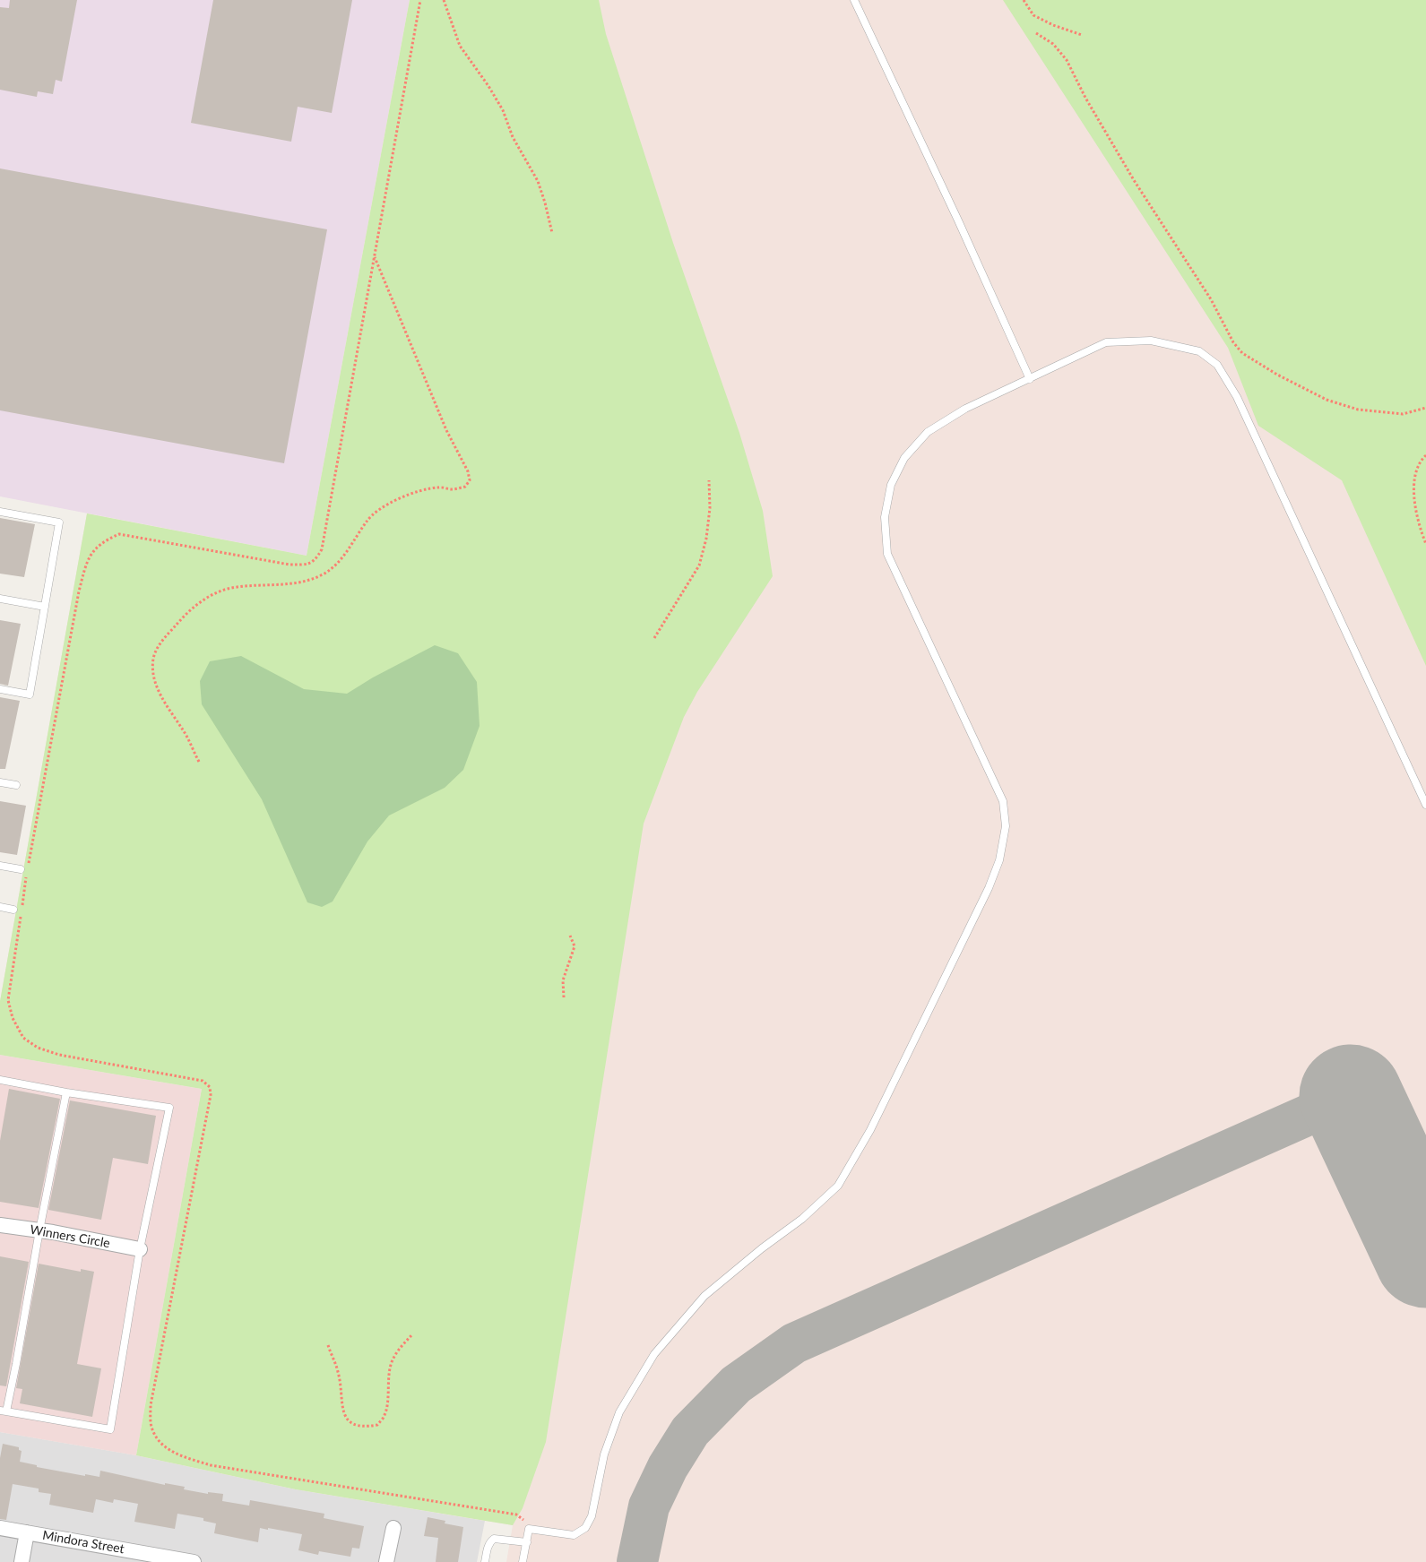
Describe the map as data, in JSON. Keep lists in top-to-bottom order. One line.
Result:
{"streets":{"street":["Winners Circle","Mindora Street"]}}
